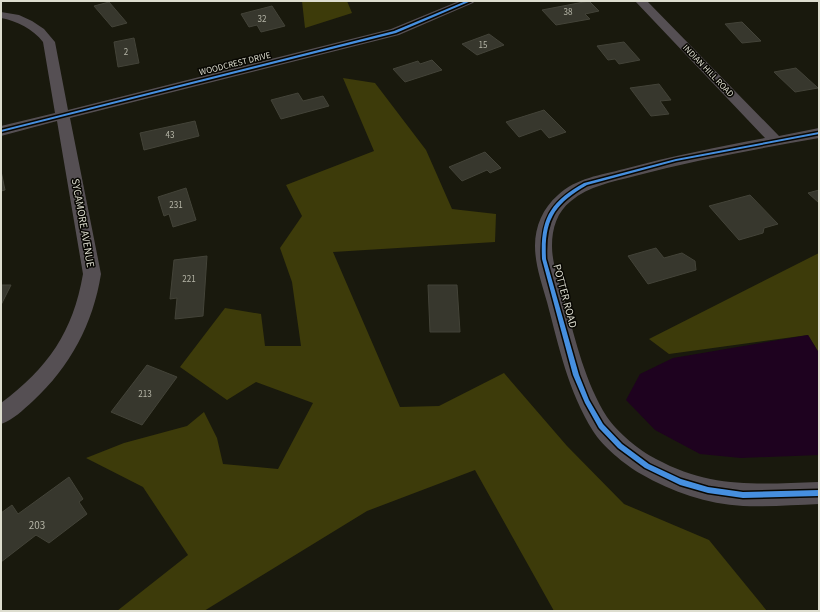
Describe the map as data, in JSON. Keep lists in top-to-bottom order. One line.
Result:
{"streets":{"street":["WOODCREST DRIVE","INDIAN HILL ROAD","SYCAMORE AVENUE","POTTER ROAD"]},"crossings":[["WOODCREST DRIVE","SYCAMORE AVENUE"],["INDIAN HILL ROAD","POTTER ROAD"]],"house_numbers":["38","32","15","2","43","231","221","213","203"]}
